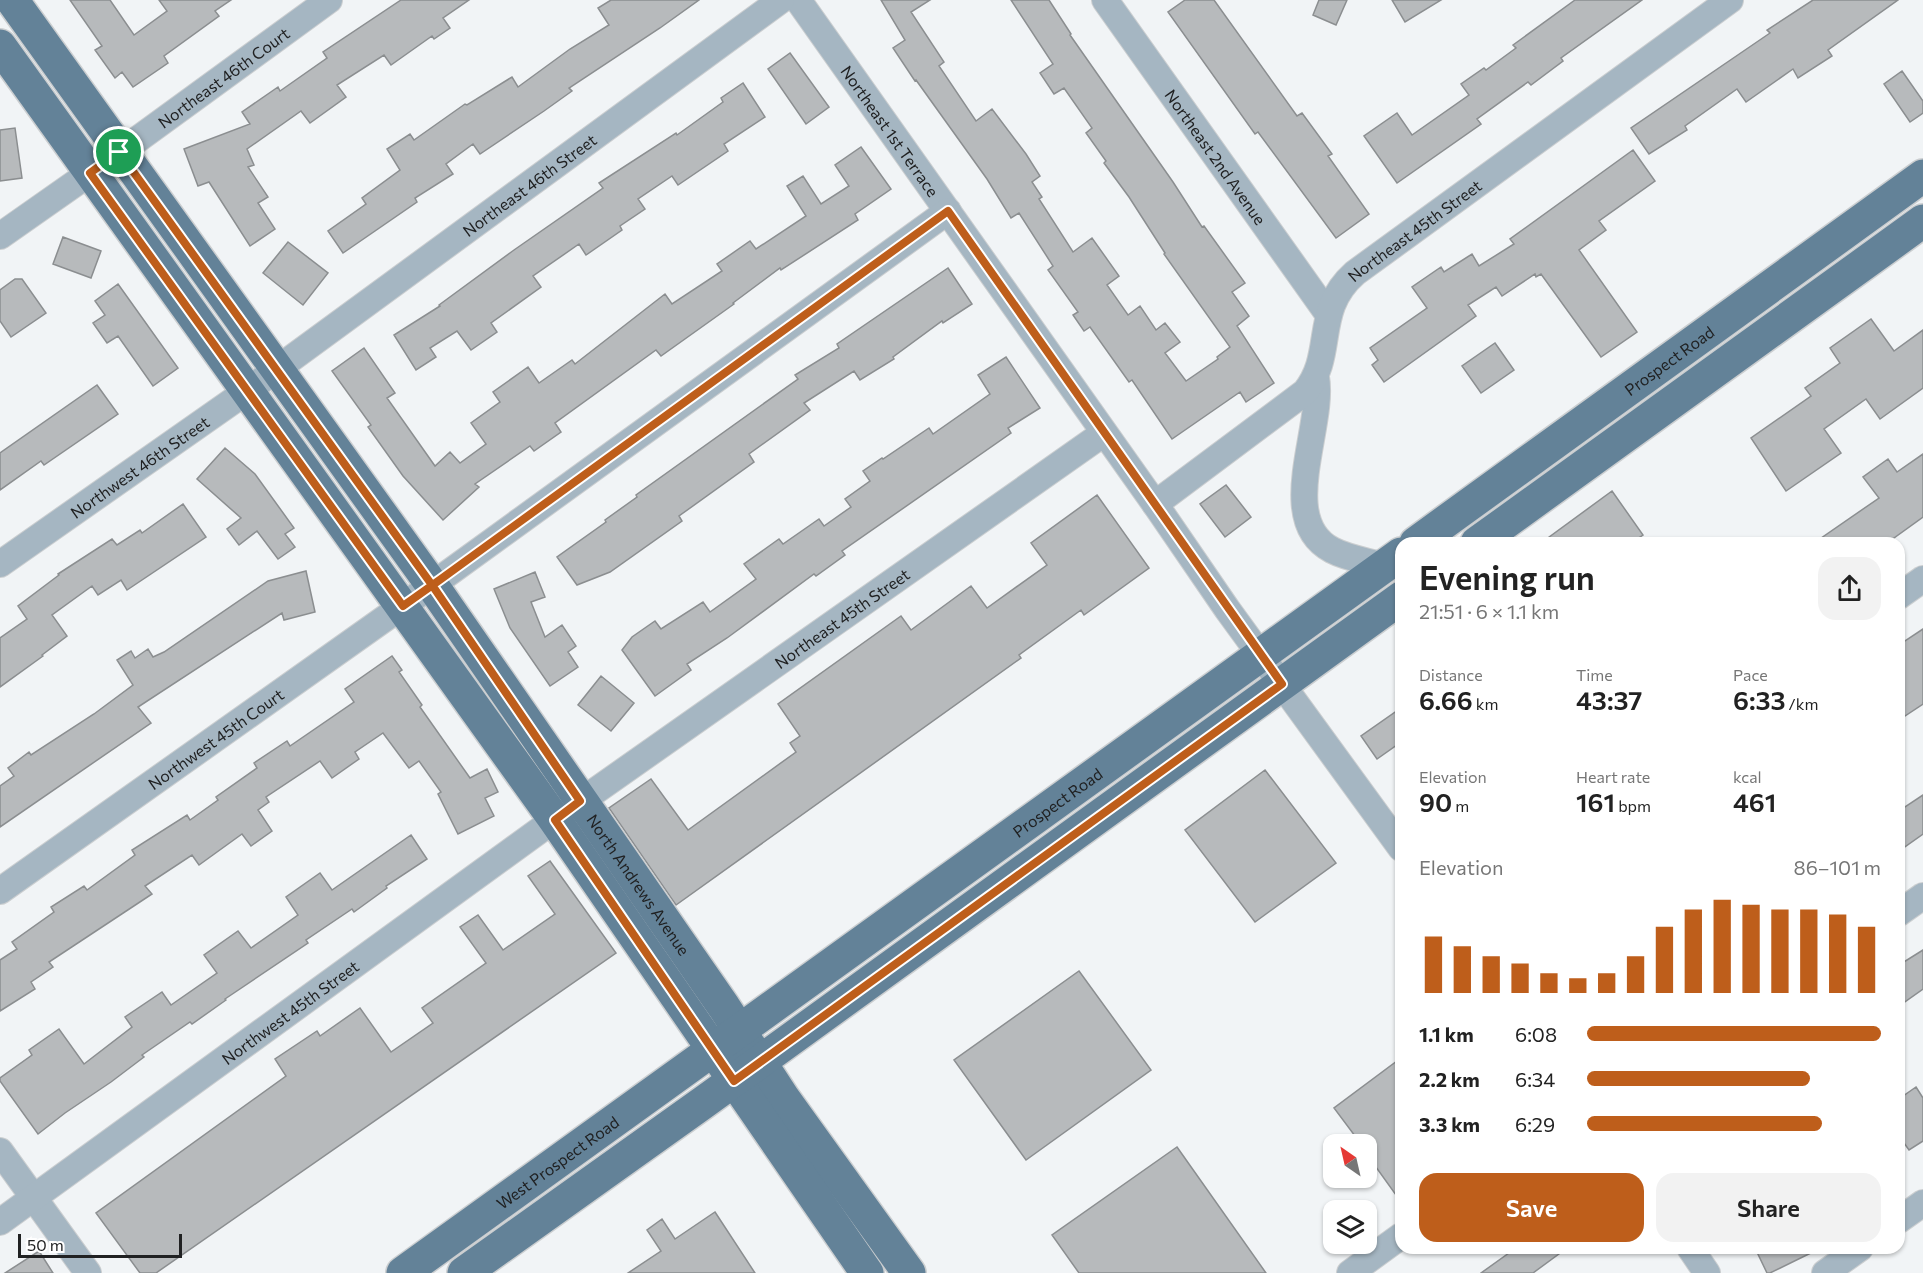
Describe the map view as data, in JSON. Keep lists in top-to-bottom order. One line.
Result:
{"streets":{"main road":["Prospect Road","North Andrews Avenue","West Prospect Road"],"street":["Northeast 46th Court","Northeast 1st Terrace","Northeast 2nd Avenue","Northeast 46th Street","Northeast 45th Street","Northwest 46th Street","Northwest 45th Court","Northwest 45th Street"]},"crossings":[["Northeast 46th Court","North Andrews Avenue"],["Northeast 1st Terrace","Northeast 45th Street"],["Northeast 1st Terrace","Prospect Road"],["Northeast 1st Terrace","Northwest 45th Court"],["Northeast 2nd Avenue","Northeast 45th Street"],["Northeast 46th Street","Northwest 46th Street"],["Northeast 46th Street","North Andrews Avenue"],["Northeast 45th Street","North Andrews Avenue"],["Northeast 45th Street","Northwest 45th Street"],["Prospect Road","North Andrews Avenue"],["Prospect Road","West Prospect Road"],["Northwest 46th Street","North Andrews Avenue"],["Northwest 45th Court","North Andrews Avenue"],["North Andrews Avenue","Northwest 45th Street"],["North Andrews Avenue","West Prospect Road"]],"scale_bar":"50 m","north":"top left","page":{"heading":["Evening run","21:51 · 6 × 1.1 km"],"stats":[["Distance","6.66 km"],["Time","43:37"],["Pace","6:33 /km"],["Elevation","90 m"],["Heart rate","161 bpm"],["kcal","461"]],"chart":["Elevation","86–101 m"],"list":[{"name":"1.1 km","note":"6:08"},{"name":"2.2 km","note":"6:34"},{"name":"3.3 km","note":"6:29"}],"buttons":["Save","Share"],"scale":"50 m"}}
